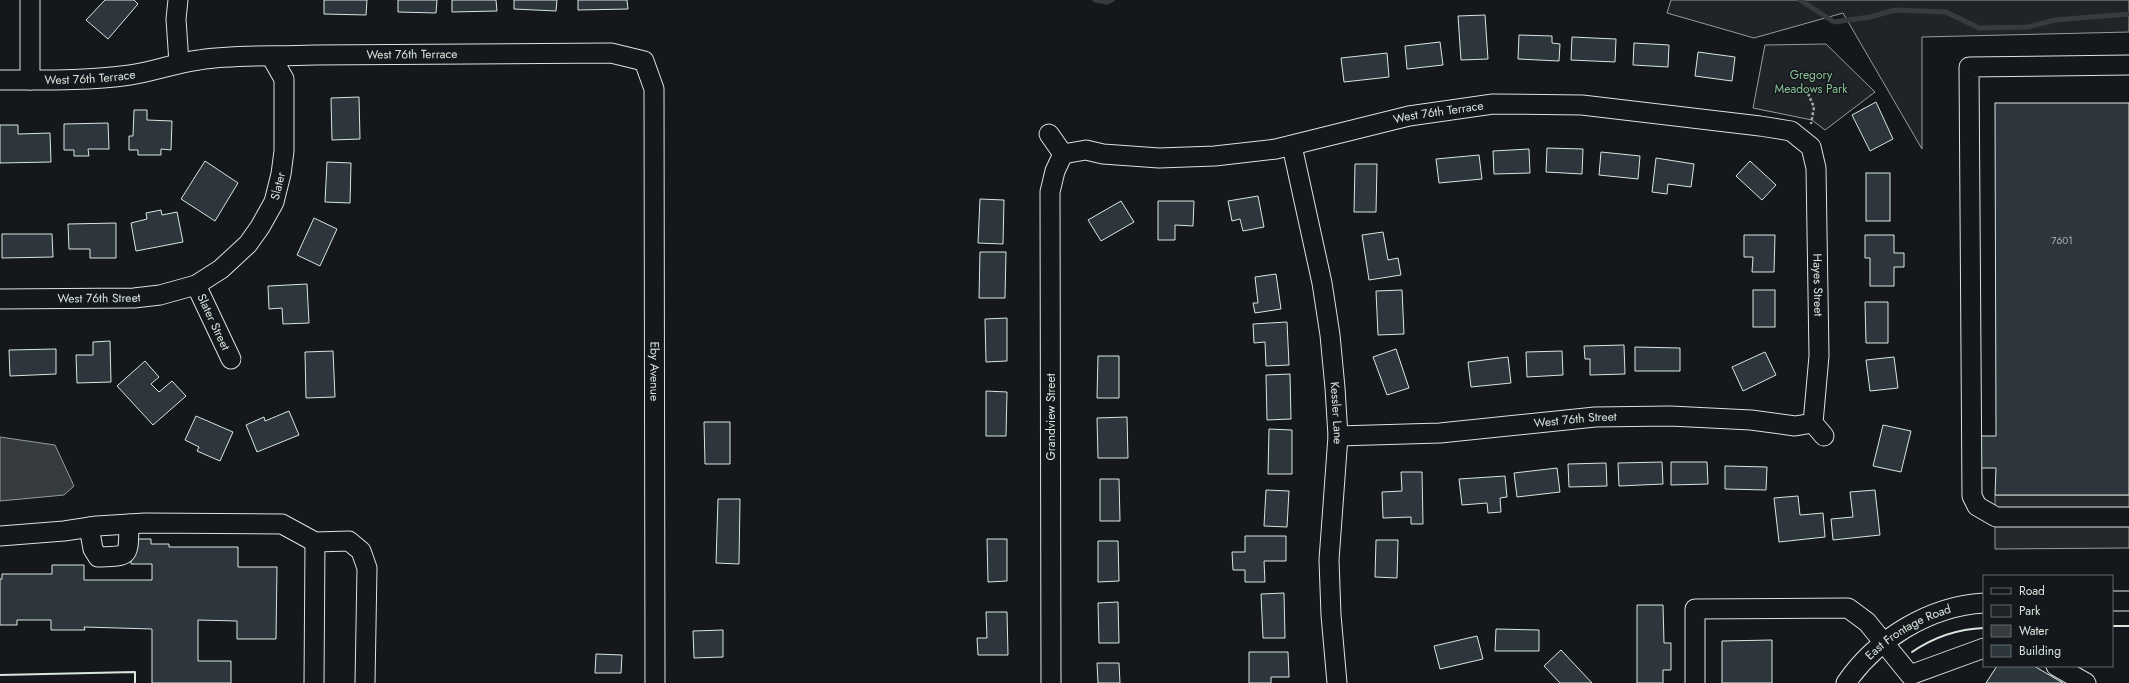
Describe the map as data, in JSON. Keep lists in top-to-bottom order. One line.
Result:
{"streets":{"street":["West 76th Terrace","Slater","Hayes Street","West 76th Street","Slater Street","Eby Avenue","Kessler Lane","Grandview Street","East Frontage Road"]},"crossings":[["West 76th Terrace","Slater"],["West 76th Terrace","Hayes Street"],["West 76th Terrace","Eby Avenue"],["West 76th Terrace","Kessler Lane"],["West 76th Terrace","Grandview Street"],["Slater","West 76th Street"],["Slater","Slater Street"],["Hayes Street","West 76th Street"],["West 76th Street","Slater Street"],["West 76th Street","Kessler Lane"]],"parks":["Gregory Meadows Park"],"house_numbers":["7601"],"legend":["Road","Park","Water","Building"]}
